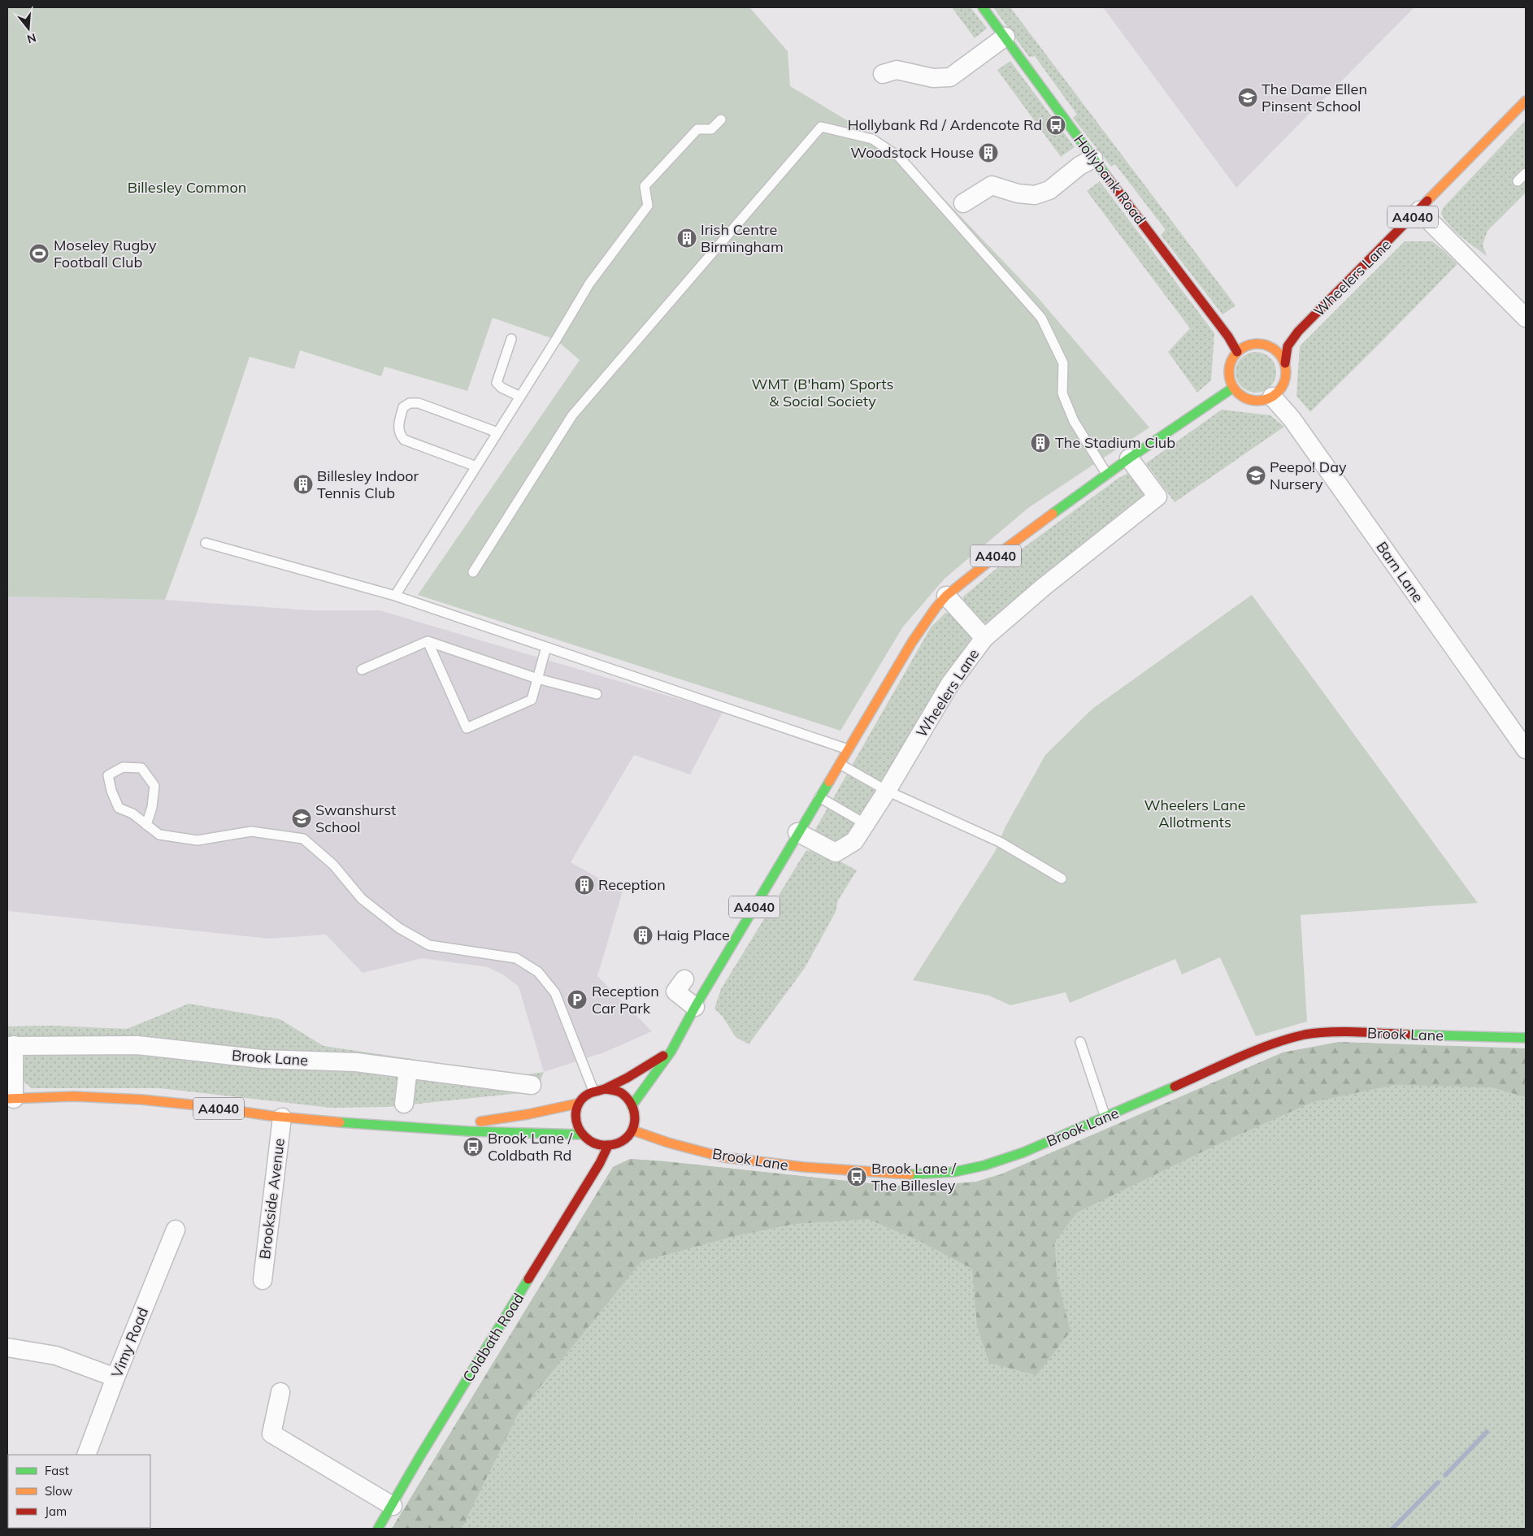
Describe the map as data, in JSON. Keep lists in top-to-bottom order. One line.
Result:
{"streets":{"main road":["Hollybank Road","A4040","Wheelers Lane","Brook Lane","Coldbath Road"],"street":["Barn Lane","Brookside Avenue","Vimy Road"]},"crossings":[["Hollybank Road","A4040"],["Hollybank Road","Wheelers Lane"],["Hollybank Road","Barn Lane"],["A4040","Wheelers Lane"],["A4040","Barn Lane"],["A4040","Brook Lane"],["A4040","Brookside Avenue"],["A4040","Coldbath Road"],["Wheelers Lane","Barn Lane"],["Brook Lane","Coldbath Road"]],"parks":["Billesley Common","WMT (B'ham) Sports & Social Society","Wheelers Lane Allotments"],"places":{"school or university":["The Dame Ellen Pinsent School","Peepo! Day Nursery","Swanshurst School"],"bus stop":["Hollybank Rd / Ardencote Rd","Brook Lane / Coldbath Rd","Brook Lane / The Billesley"],"building":["Woodstock House","Irish Centre Birmingham","The Stadium Club","Billesley Indoor Tennis Club","Reception","Haig Place"],"sports":["Moseley Rugby Football Club"],"parking":["Reception Car Park"]},"legend":["Fast","Slow","Jam"],"north":"bottom"}
